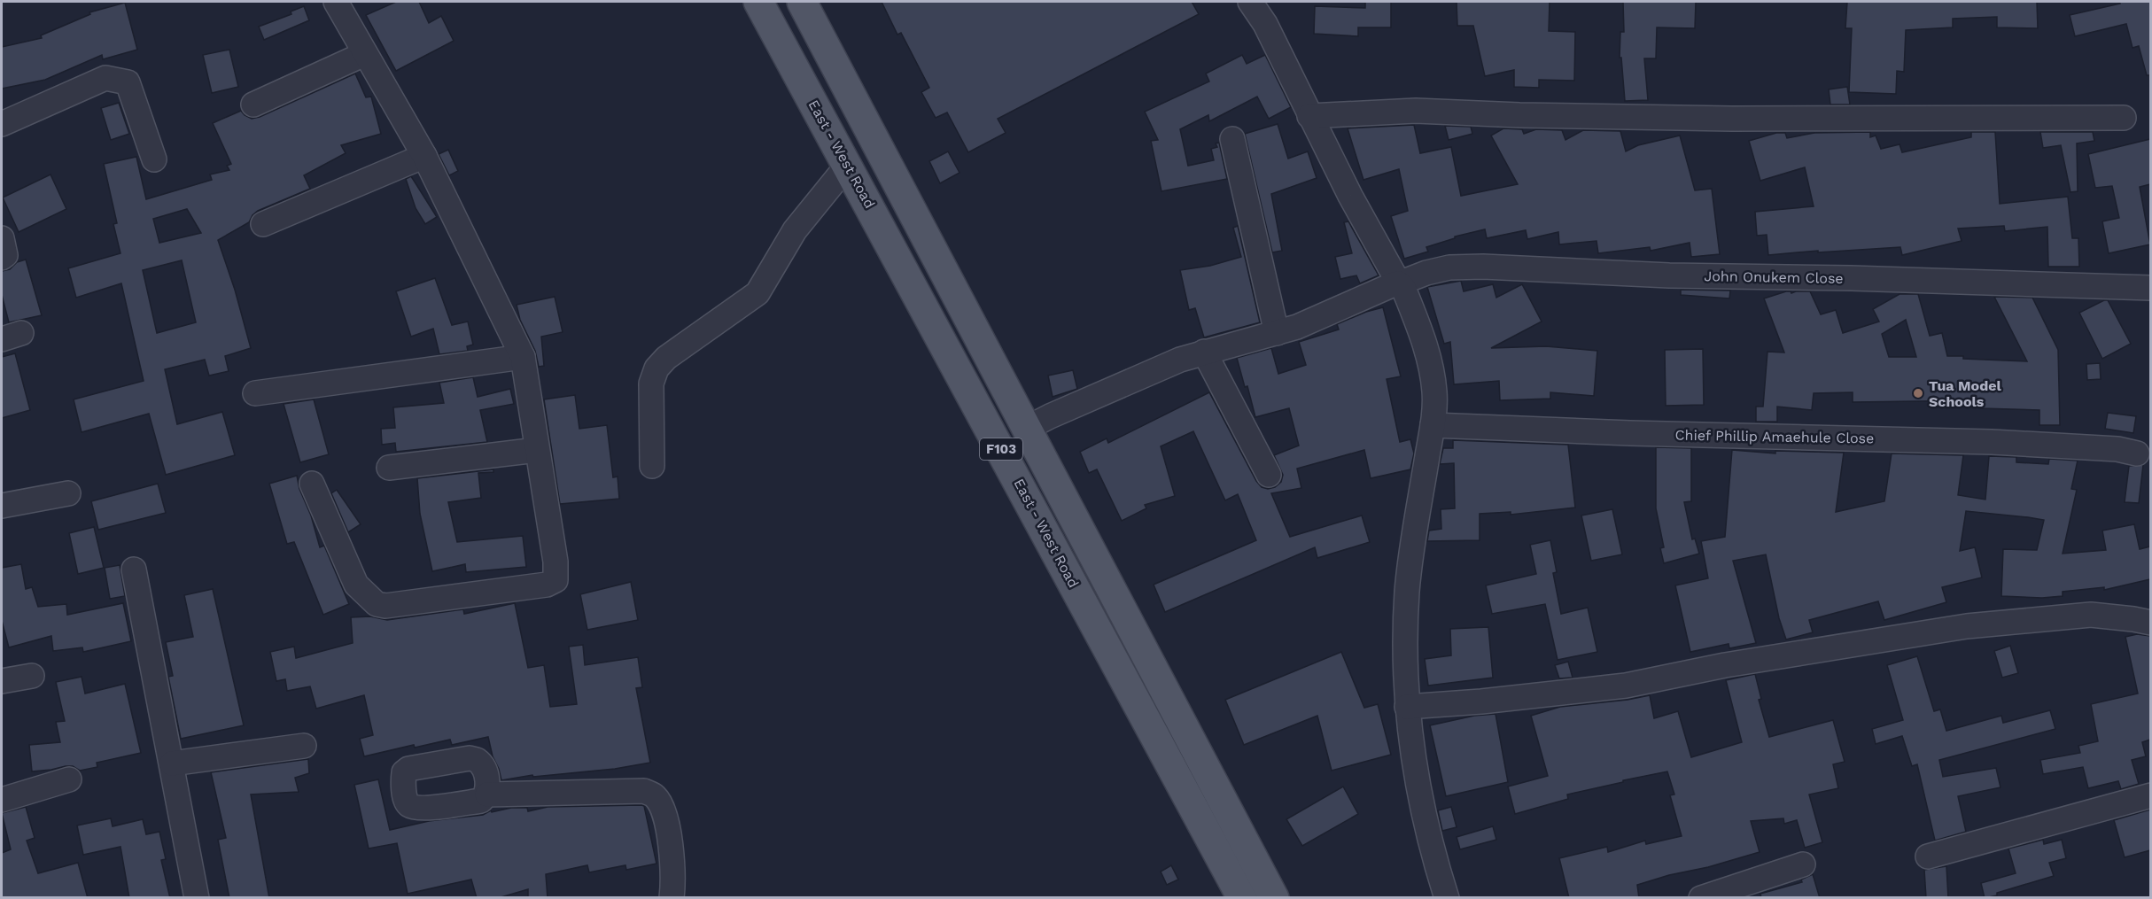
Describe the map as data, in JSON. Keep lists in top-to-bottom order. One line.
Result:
{"streets":{"main road":["East - West Road","F103"],"street":["John Onukem Close","Chief Phillip Amaehule Close"]},"crossings":[["John Onukem Close","F103"]],"places":["Tua Model Schools"]}
